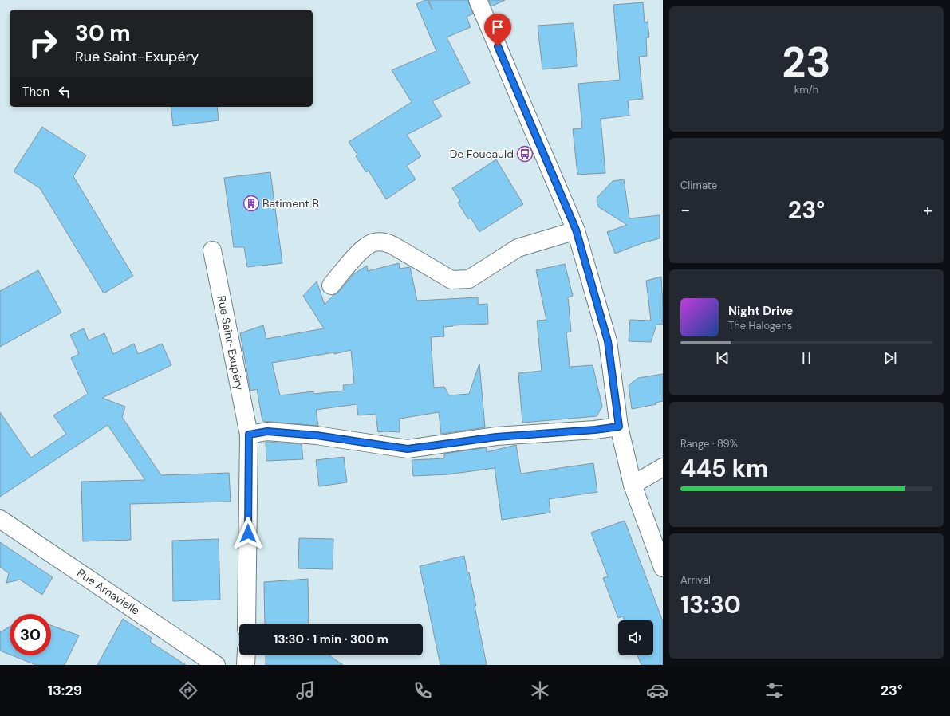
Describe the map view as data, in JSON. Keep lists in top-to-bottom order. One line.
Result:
{"streets":{"street":["Rue Saint-Exupéry","Rue Arnavielle"]},"places":{"bus stop":["De Foucauld"],"building":["Batiment B"]},"page":{"tile":[["23","km/h"],"Climate",["Range · 89%","445 km"],["Arrival","13:30"]],"turn":["30 m","Rue Saint-Exupéry"],"then":"Then","heat":["−","23°","+"],"song":["Night Drive","The Halogens"],"limit":"30","trip":"13:30 · 1 min · 300 m","tabs":["13:29","23°"]}}
